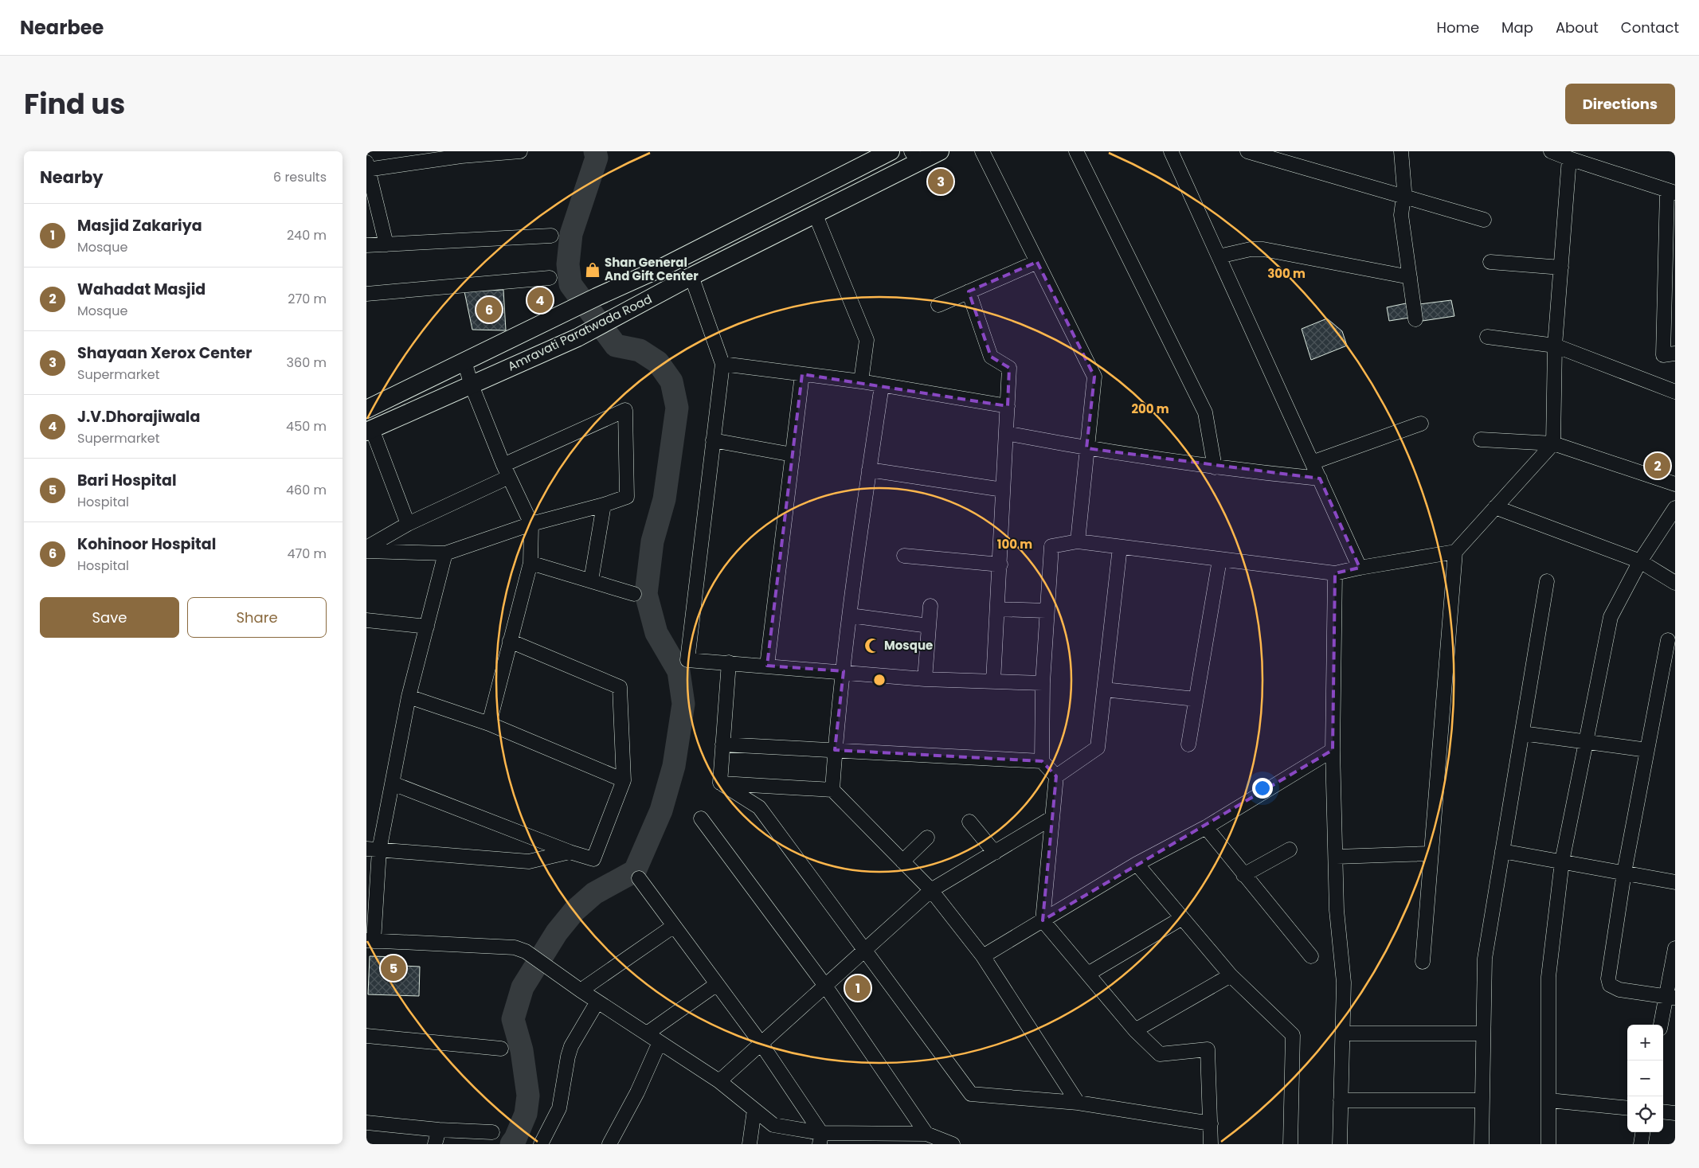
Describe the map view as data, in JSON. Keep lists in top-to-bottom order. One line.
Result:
{"streets":{"main road":["Amravati Paratwada Road"]},"places":{"shop":["Shan General And Gift Center"],"mosque":["Mosque"]},"page":{"header":"Nearbee","nav":["Home","Map","About","Contact"],"title":"Find us","buttons":["Directions",["Save","Share"]],"heading":["Nearby","6 results"],"pins":["3","4","6","2","5","1"],"list":[{"mark":"1","name":"Masjid Zakariya","note":"Mosque","value":"240 m"},{"mark":"2","name":"Wahadat Masjid","note":"Mosque","value":"270 m"},{"mark":"3","name":"Shayaan Xerox Center","note":"Supermarket","value":"360 m"},{"mark":"4","name":"J.V.Dhorajiwala","note":"Supermarket","value":"450 m"},{"mark":"5","name":"Bari Hospital","note":"Hospital","value":"460 m"},{"mark":"6","name":"Kohinoor Hospital","note":"Hospital","value":"470 m"}],"map_buttons":["+","−"]},"rings":["300 m","200 m","100 m"]}
